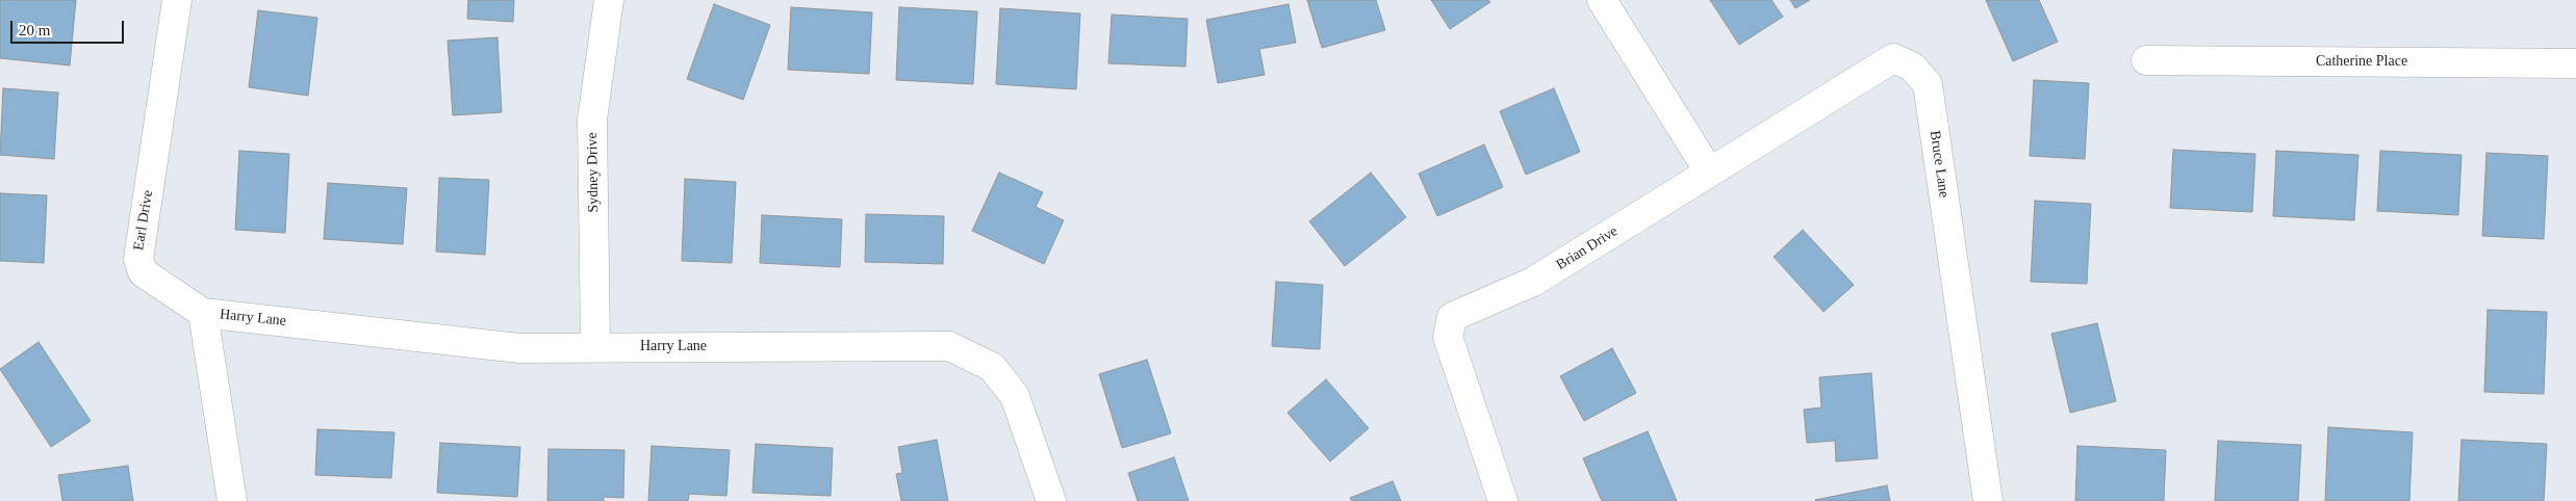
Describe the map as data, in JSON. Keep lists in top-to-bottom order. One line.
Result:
{"streets":{"street":["Catherine Place","Bruce Lane","Sydney Drive","Earl Drive","Brian Drive","Harry Lane"]},"crossings":[["Bruce Lane","Brian Drive"],["Sydney Drive","Harry Lane"],["Earl Drive","Harry Lane"]],"scale_bar":"20 m"}
